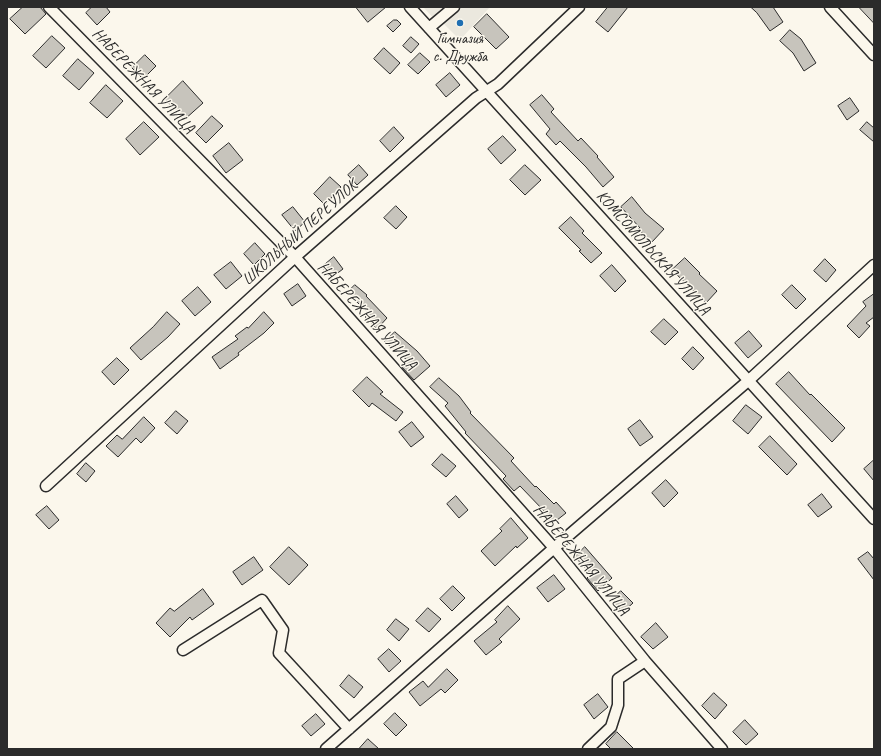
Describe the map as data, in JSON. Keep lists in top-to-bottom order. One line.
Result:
{"streets":{"street":["НАБЕРЕЖНАЯ УЛИЦА","ШКОЛЬНЫЙ ПЕРЕУЛОК","КОМСОМОЛЬСКАЯ УЛИЦА"]},"crossings":[["НАБЕРЕЖНАЯ УЛИЦА","ШКОЛЬНЫЙ ПЕРЕУЛОК"],["ШКОЛЬНЫЙ ПЕРЕУЛОК","КОМСОМОЛЬСКАЯ УЛИЦА"]],"places":["Гимназия с. Дружба"]}
